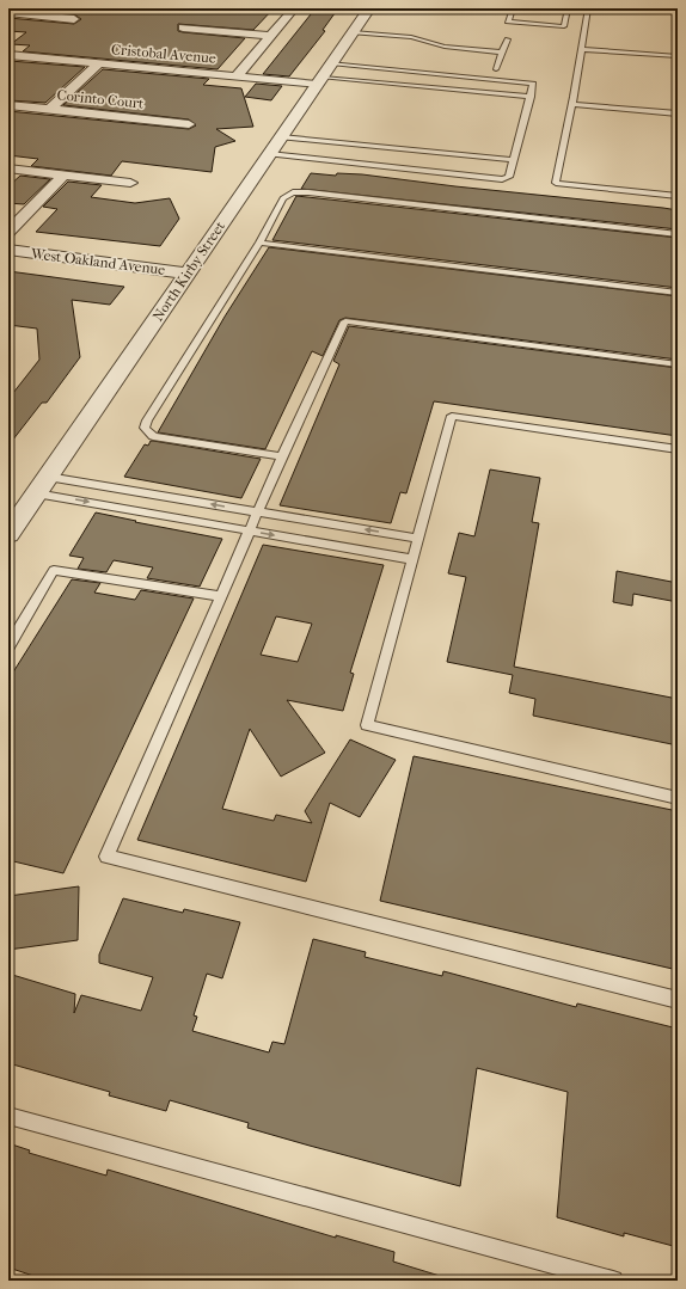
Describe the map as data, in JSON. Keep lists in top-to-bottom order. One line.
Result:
{"streets":{"street":["Cristobal Avenue","Corinto Court","West Oakland Avenue","North Kirby Street"]},"crossings":[["Cristobal Avenue","North Kirby Street"],["West Oakland Avenue","North Kirby Street"]]}
